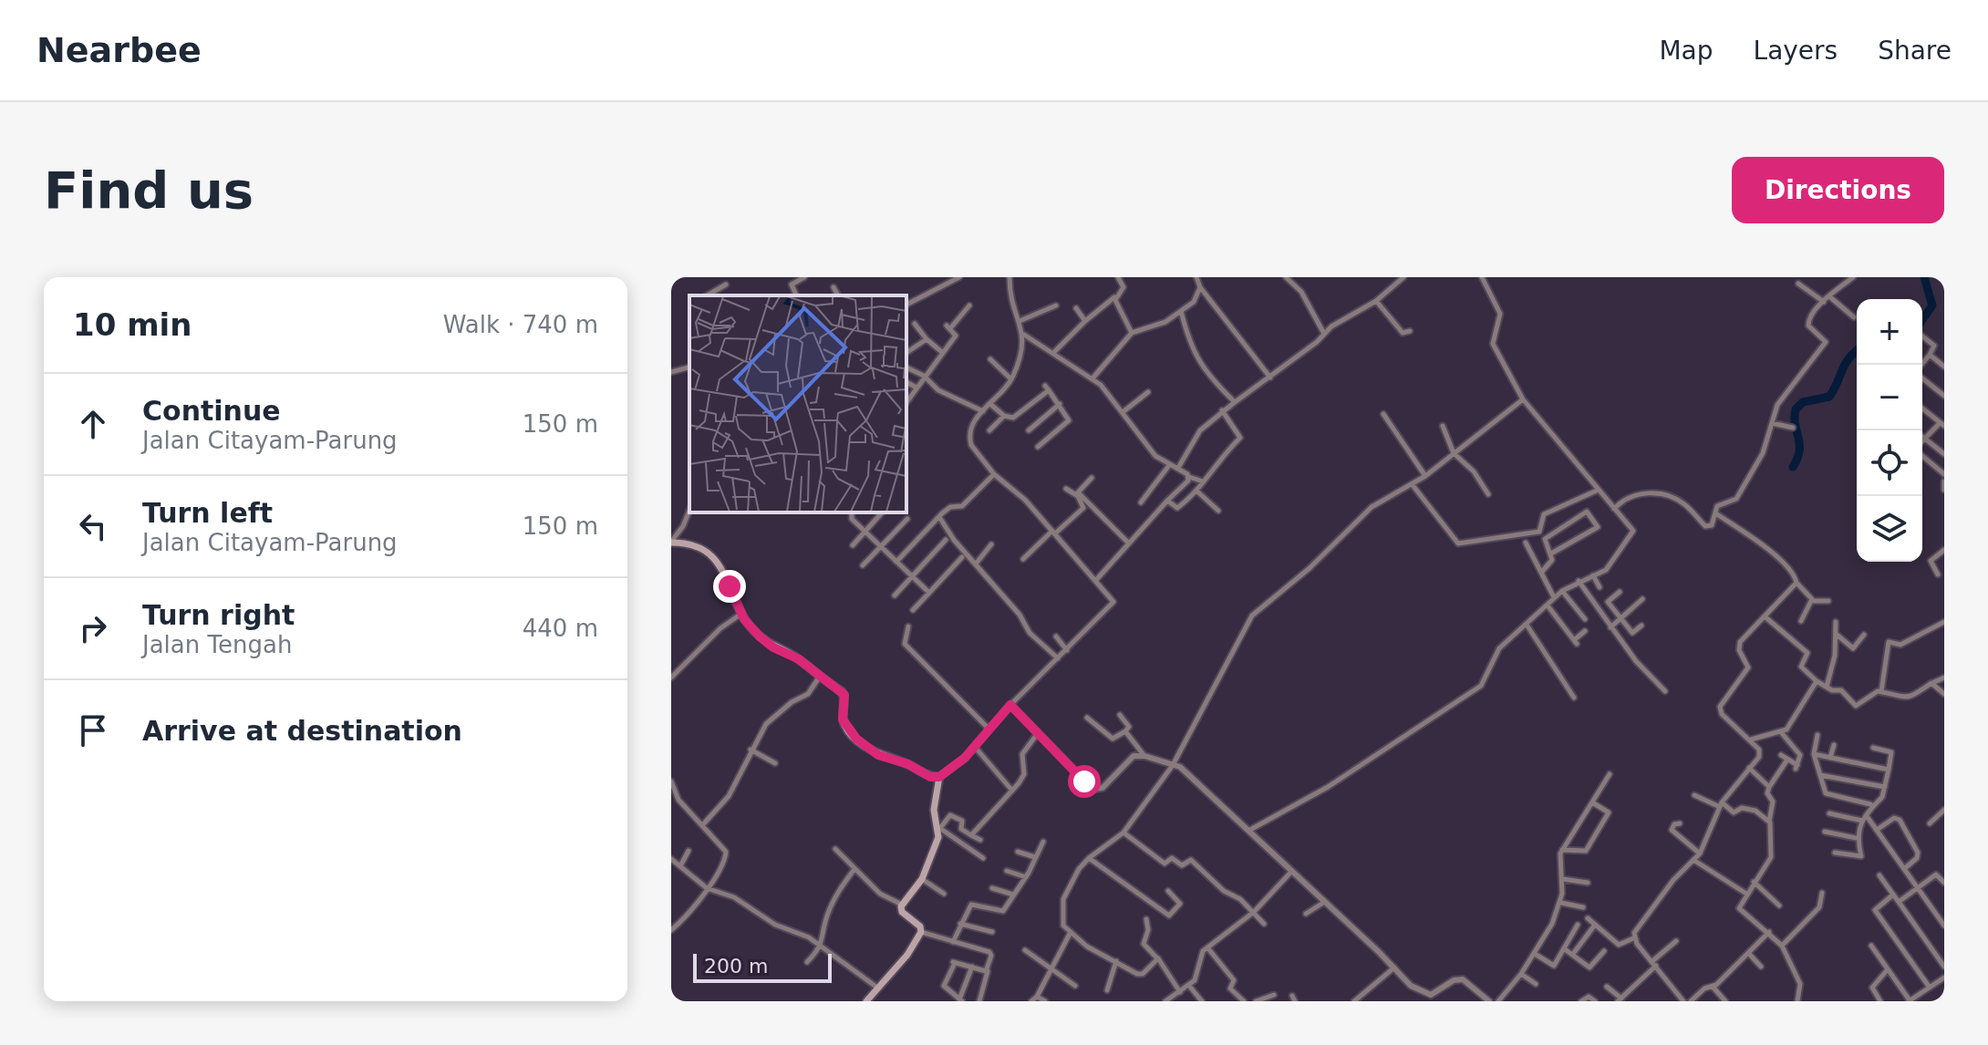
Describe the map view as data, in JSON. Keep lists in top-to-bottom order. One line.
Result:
{"scale_bar":"200 m","page":{"header":"Nearbee","nav":["Map","Layers","Share"],"buttons":"Directions","title":"Find us","heading":["10 min","Walk · 740 m"],"map_buttons":["+","−"],"list":[["Continue","Jalan Citayam-Parung","150 m"],["Turn left","Jalan Citayam-Parung","150 m"],["Turn right","Jalan Tengah","440 m"],"Arrive at destination"],"scale":"200 m"}}
